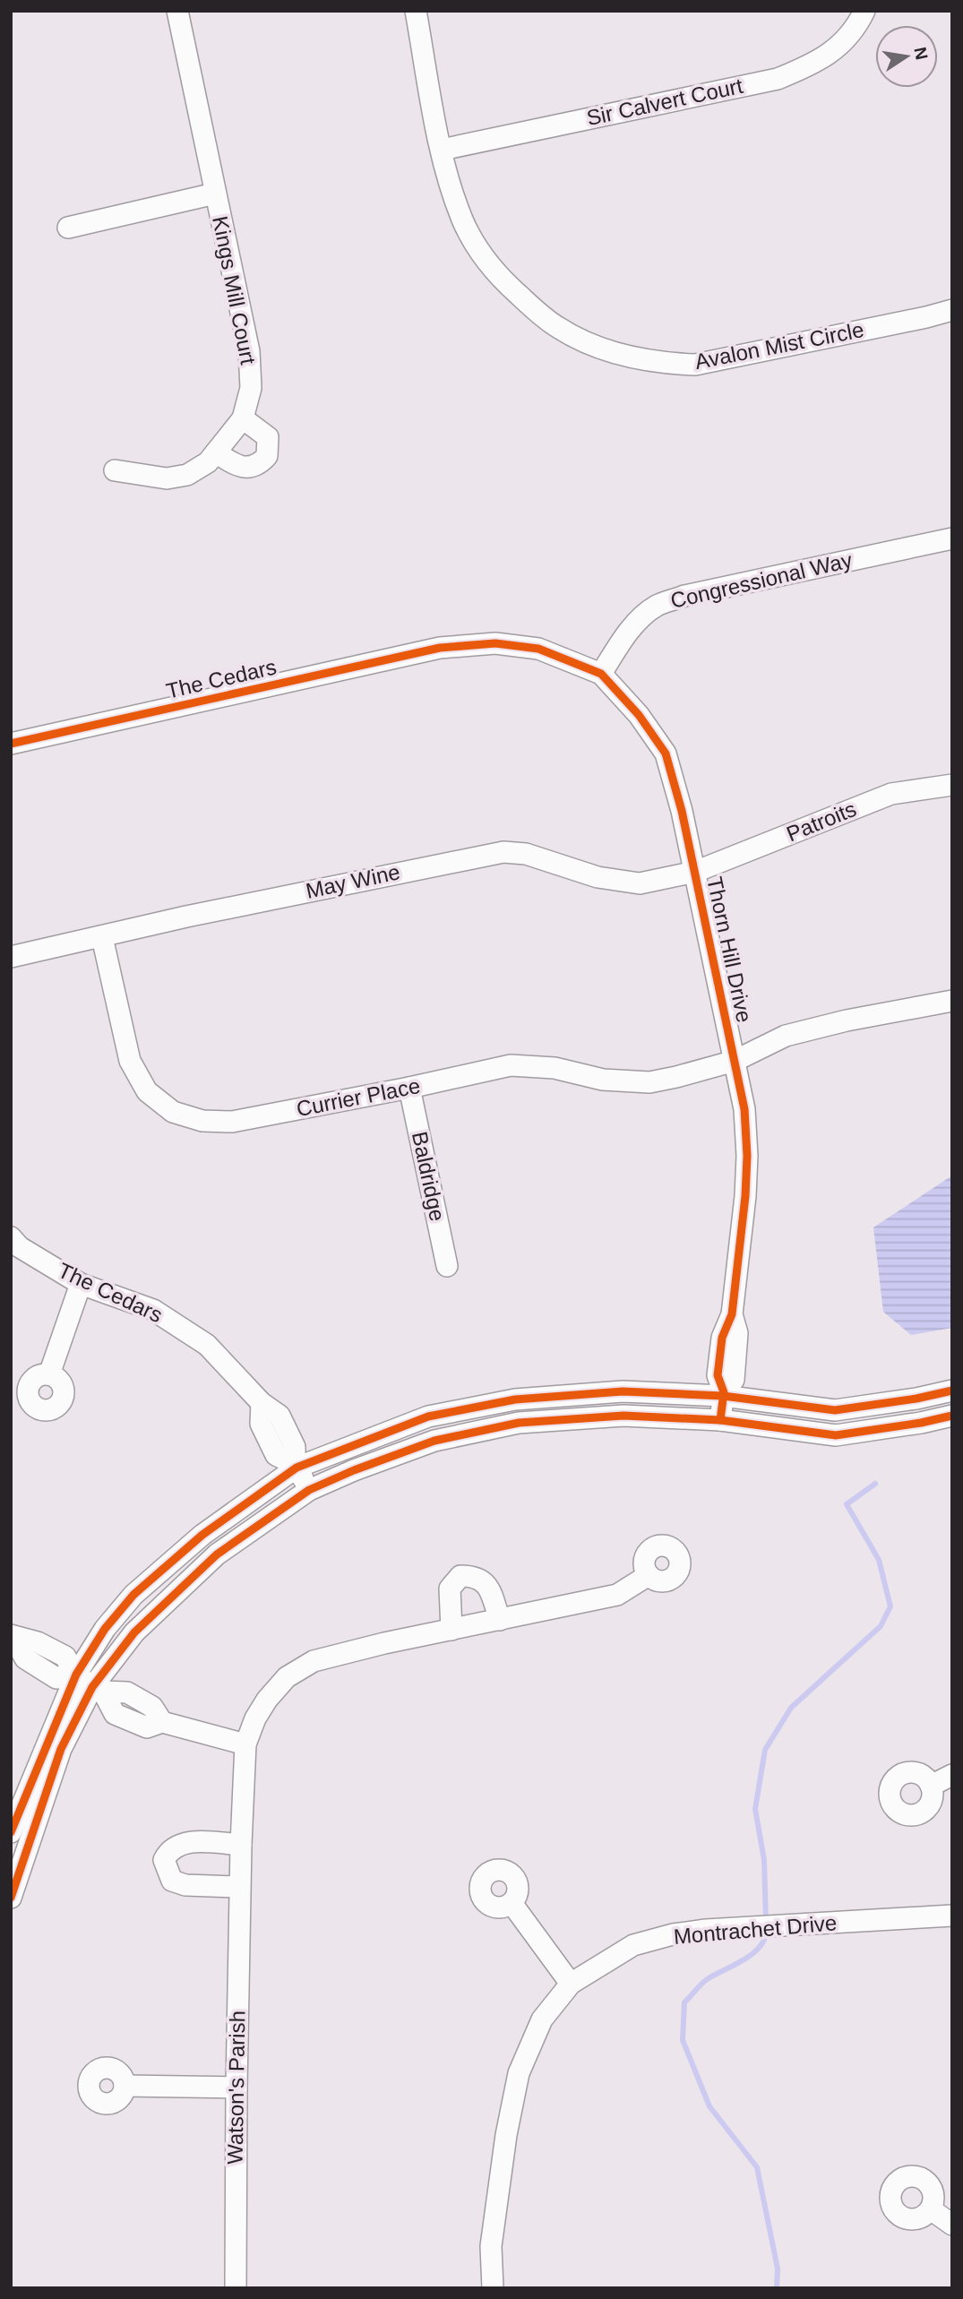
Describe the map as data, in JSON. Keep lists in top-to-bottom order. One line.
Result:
{"streets":{"street":["Sir Calvert Court","Kings Mill Court","Avalon Mist Circle","Congressional Way","The Cedars","Patroits","May Wine","Thorn Hill Drive","Currier Place","Baldridge","Montrachet Drive","Watson's Parish"]},"crossings":[["Sir Calvert Court","Avalon Mist Circle"],["Congressional Way","Thorn Hill Drive"],["The Cedars","Thorn Hill Drive"],["Patroits","May Wine"],["Patroits","Thorn Hill Drive"],["May Wine","Thorn Hill Drive"],["May Wine","Currier Place"],["Thorn Hill Drive","Currier Place"],["Currier Place","Baldridge"]],"north":"right"}
